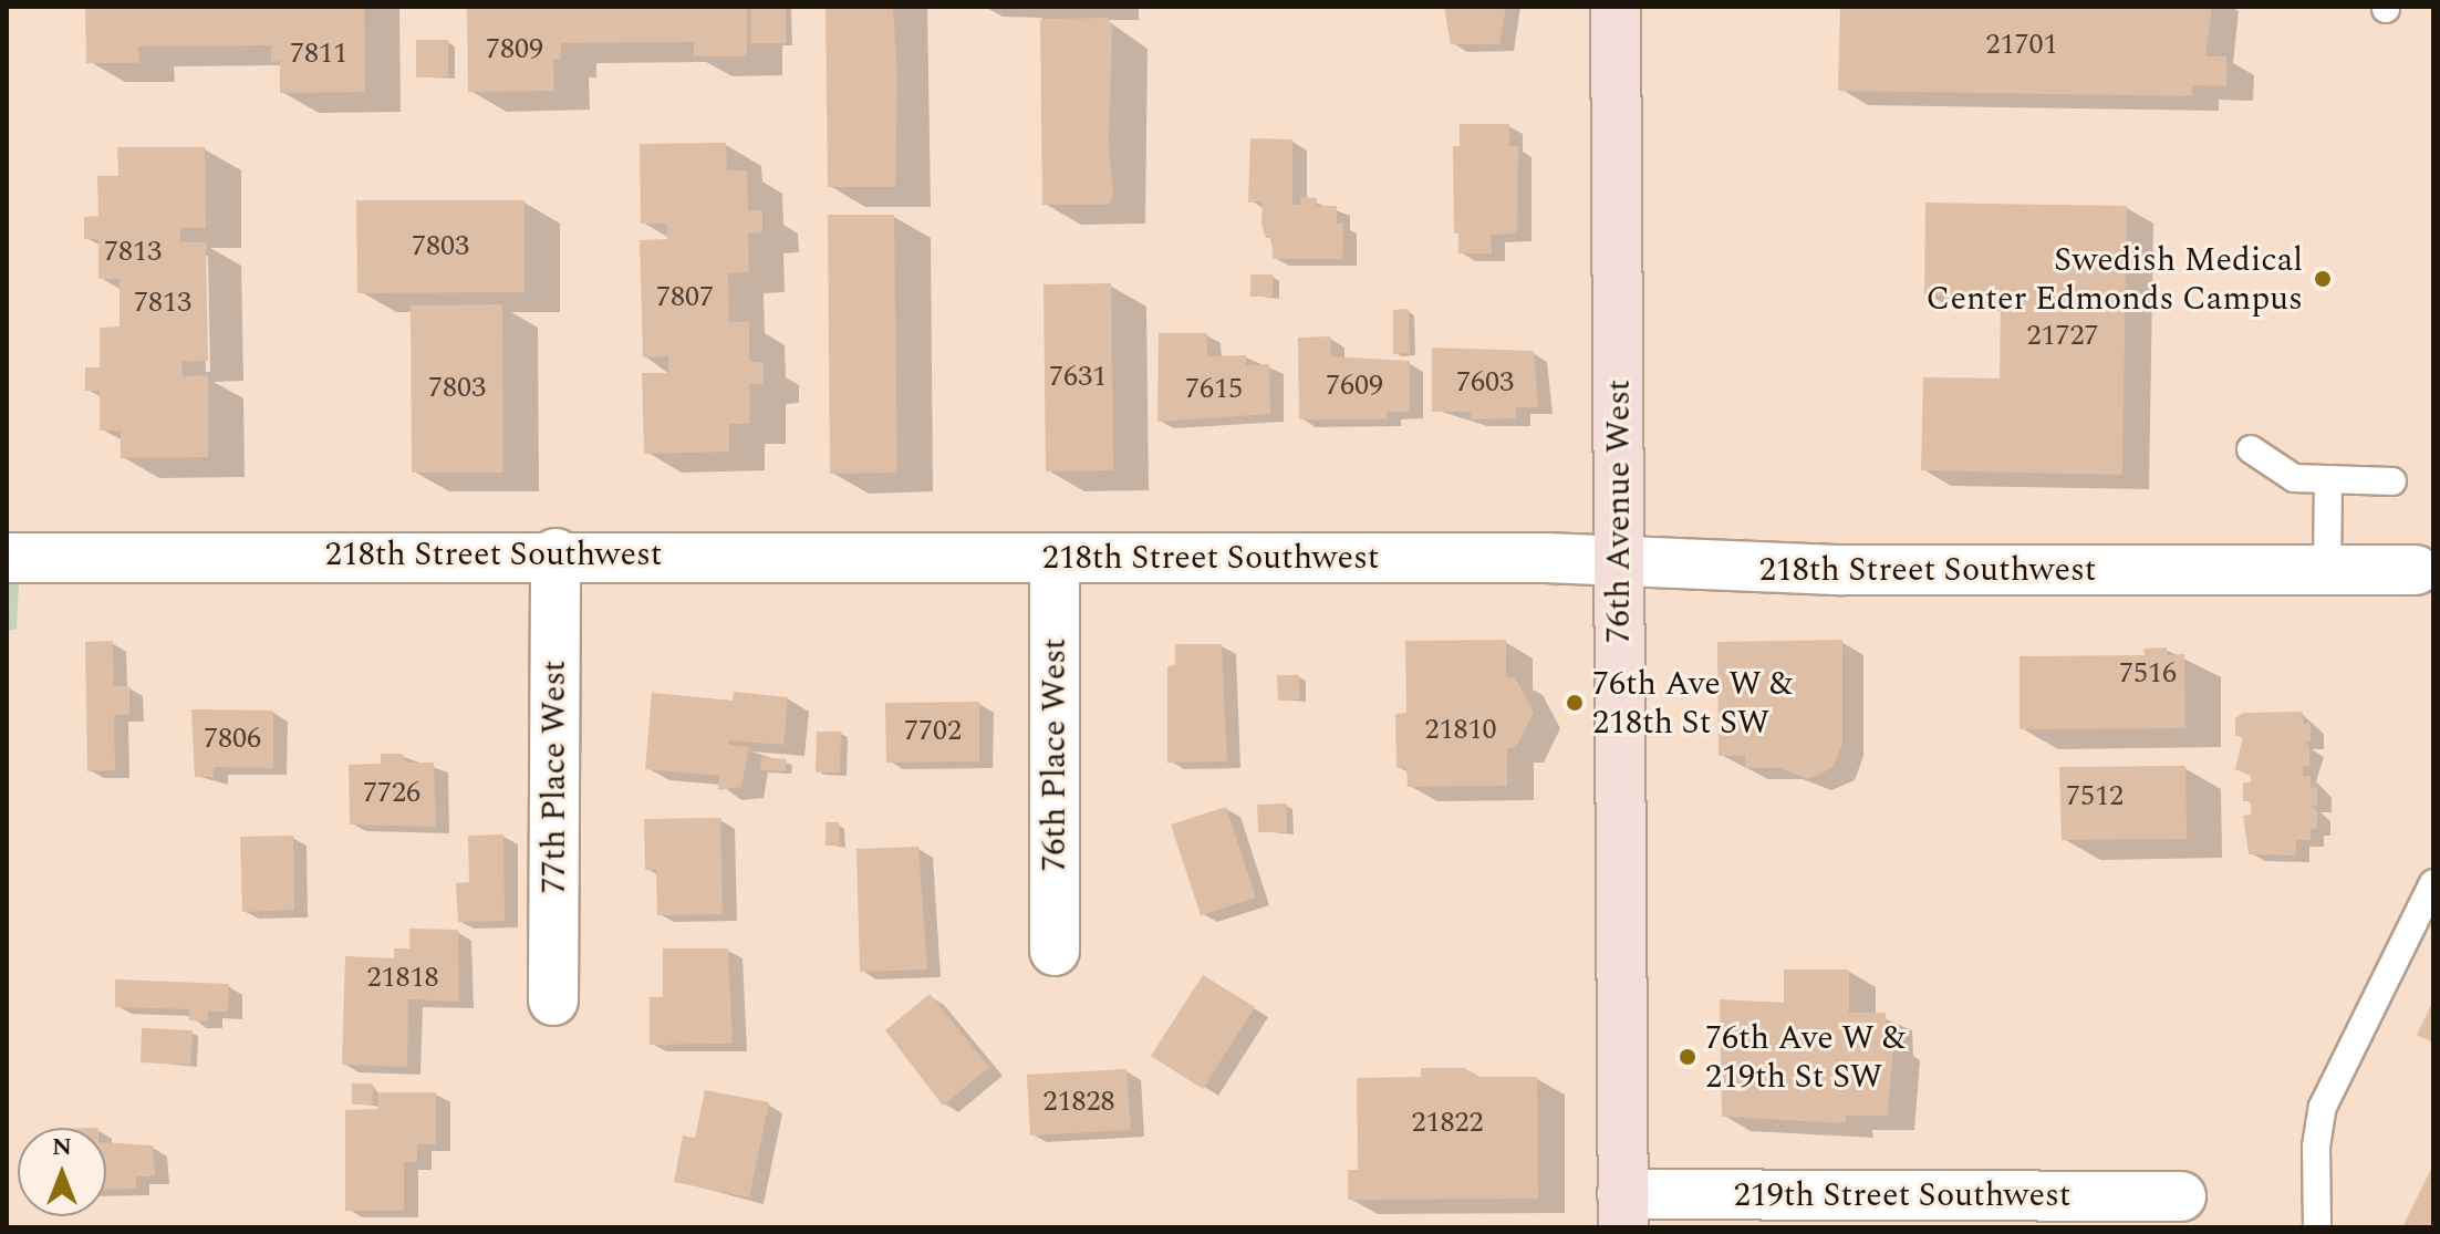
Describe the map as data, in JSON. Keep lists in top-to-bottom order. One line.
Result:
{"streets":{"street":["76th Avenue West","218th Street Southwest","76th Place West","77th Place West","219th Street Southwest"]},"crossings":[["76th Avenue West","218th Street Southwest"],["76th Avenue West","219th Street Southwest"],["218th Street Southwest","76th Place West"],["218th Street Southwest","77th Place West"]],"places":["Swedish Medical Center Edmonds Campus","76th Ave W & 218th St SW","76th Ave W & 219th St SW"],"house_numbers":["21701","7809","7811","7803","7813","7807","7813","21727","7631","7603","7609","7803","7615","7516","21810","7702","7806","7726","7512","21818","21828","21822"],"north":"top"}
